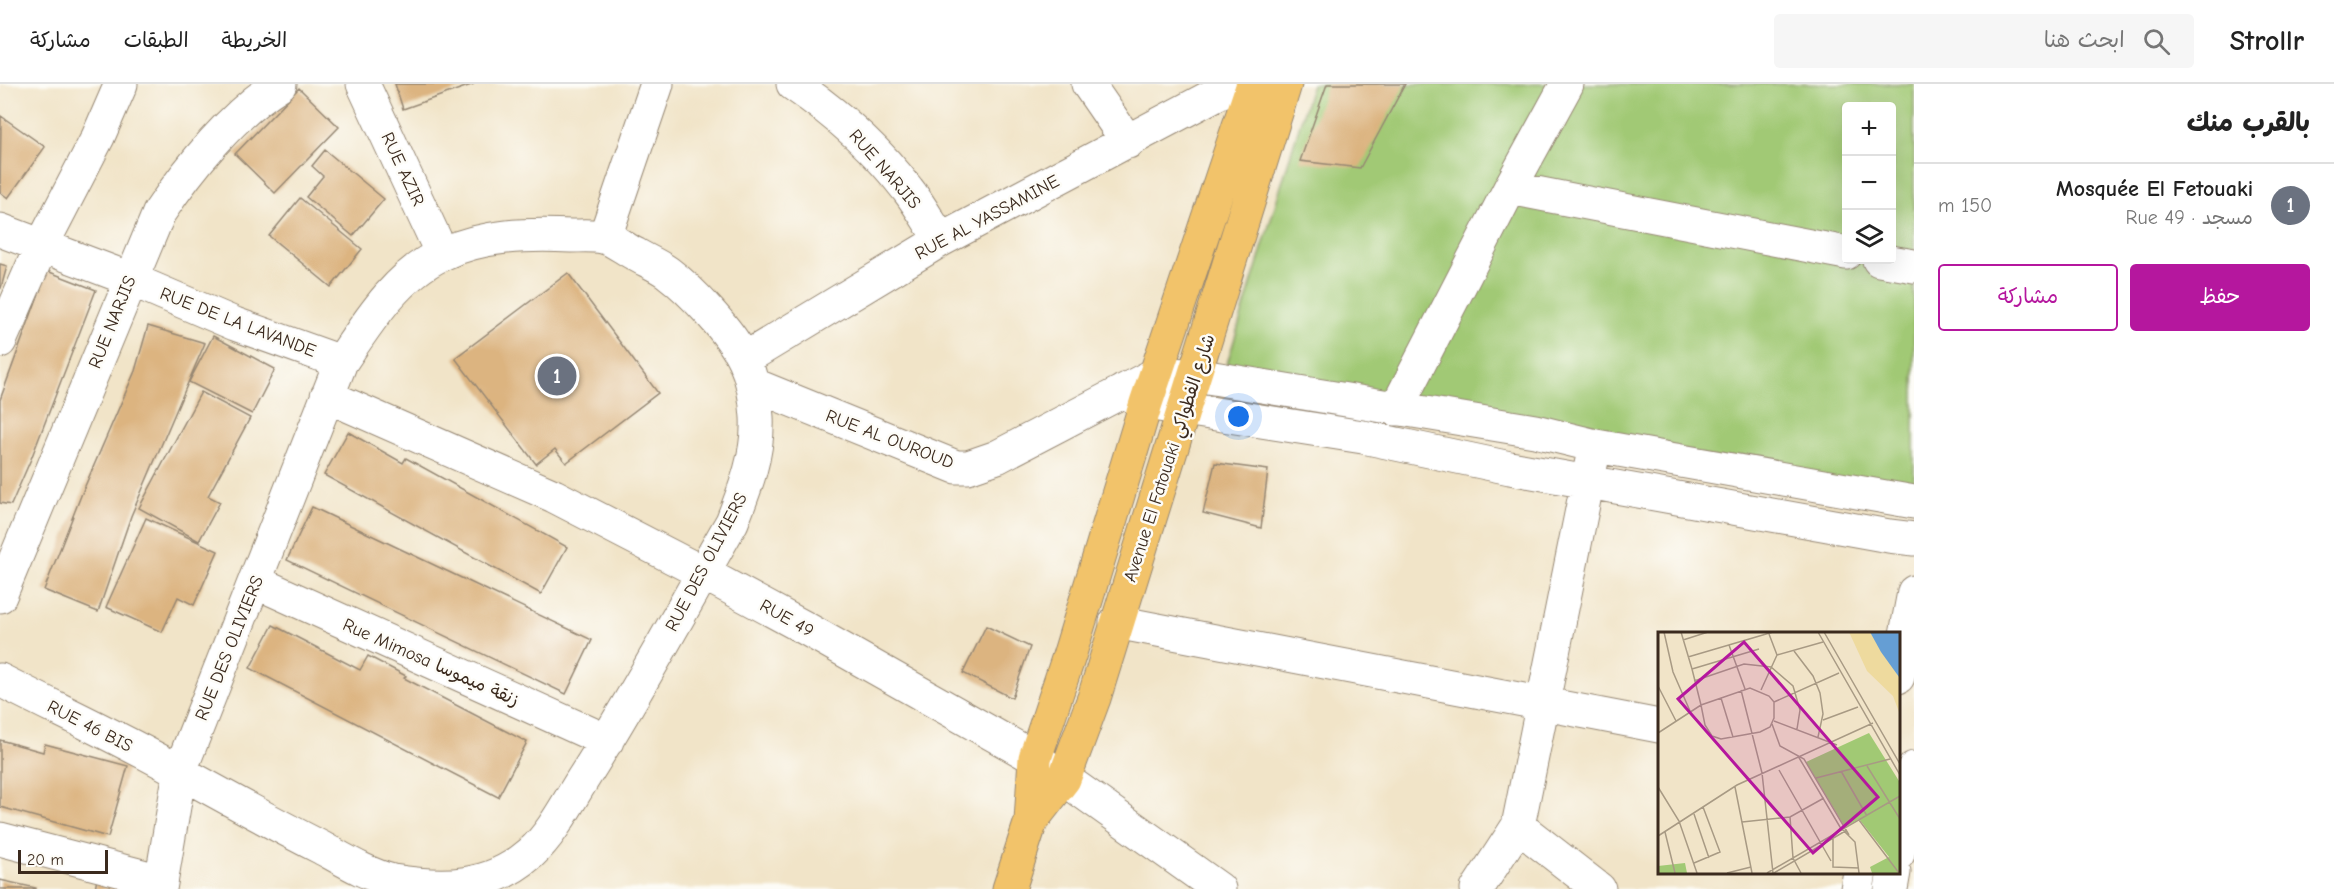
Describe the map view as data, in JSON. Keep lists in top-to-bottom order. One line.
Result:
{"streets":{"main road":["Avenue El Fatouaki شارع الفطواكي"],"street":["RUE AZIR","RUE NARJIS","RUE AL YASSAMINE","RUE DE LA LAVANDE","RUE AL OUROUD","RUE DES OLIVIERS","RUE 49","Rue Mimosa زنقة ميموسا","RUE 46 BIS"]},"crossings":[["RUE AZIR","RUE DES OLIVIERS"],["RUE NARJIS","RUE AL YASSAMINE"],["RUE NARJIS","RUE DE LA LAVANDE"],["RUE AL YASSAMINE","RUE AL OUROUD"],["RUE AL YASSAMINE","RUE DES OLIVIERS"],["RUE DE LA LAVANDE","RUE DES OLIVIERS"],["RUE AL OUROUD","Avenue El Fatouaki شارع الفطواكي"],["RUE AL OUROUD","RUE DES OLIVIERS"],["Avenue El Fatouaki شارع الفطواكي","RUE 49"],["RUE DES OLIVIERS","RUE 49"],["RUE DES OLIVIERS","Rue Mimosa زنقة ميموسا"],["RUE DES OLIVIERS","RUE 46 BIS"]],"scale_bar":"20 m","page":{"header":"Strollr","search":"ابحث هنا","nav":["الخريطة","الطبقات","مشاركة"],"heading":"بالقرب منك","map_buttons":["+","−"],"list":[{"mark":"1","name":"Mosquée El Fetouaki","note":"مسجد · Rue 49","value":"150 m"}],"buttons":["حفظ","مشاركة"],"pins":"1","scale":"20 m"}}
